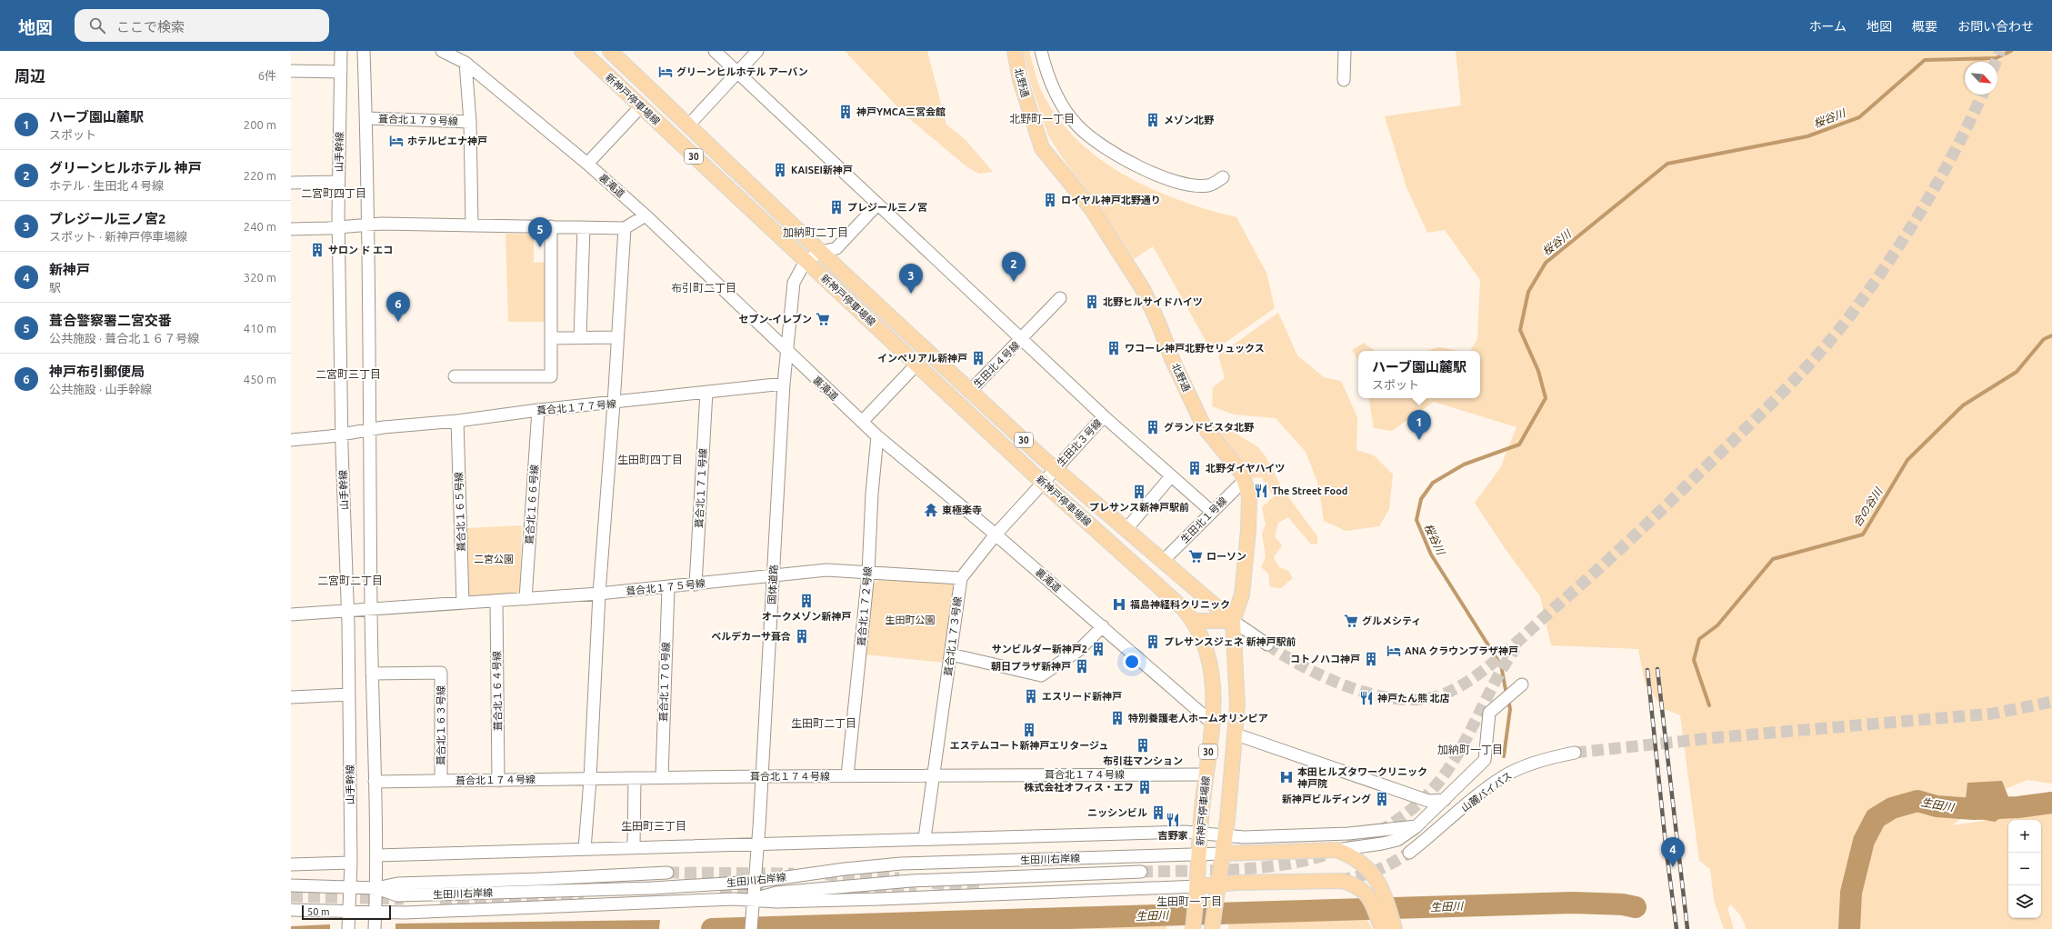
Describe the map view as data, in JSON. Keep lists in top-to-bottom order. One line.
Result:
{"streets":{"main road":["北野通","新神戸停車場線","30"],"street":["葺合北１７９号線","山手幹線","裏滝道","生田北４号線","葺合北１７７号線","生田北３号線","葺合北１７１号線","葺合北１６６号線","葺合北１６５号線","生田北１号線","国体道路","葺合北１７５号線","葺合北１７２号線","葺合北１７３号線","葺合北１７０号線","葺合北１６４号線","葺合北１６３号線","葺合北１７４号線","山麓バイパス","生田川右岸線"]},"crossings":[["北野通","新神戸停車場線"],["北野通","30"],["北野通","生田北１号線"],["新神戸停車場線","30"],["新神戸停車場線","裏滝道"],["新神戸停車場線","生田北４号線"],["新神戸停車場線","生田北３号線"],["新神戸停車場線","生田北１号線"],["新神戸停車場線","国体道路"],["新神戸停車場線","葺合北１７４号線"],["新神戸停車場線","生田川右岸線"],["山手幹線","葺合北１７７号線"],["山手幹線","葺合北１７５号線"],["山手幹線","生田川右岸線"],["30","生田川右岸線"],["裏滝道","国体道路"],["裏滝道","葺合北１７２号線"],["葺合北１７７号線","葺合北１７１号線"],["葺合北１７７号線","葺合北１６６号線"],["葺合北１７７号線","葺合北１６５号線"],["葺合北１７７号線","国体道路"],["葺合北１７１号線","葺合北１７５号線"],["葺合北１６６号線","葺合北１７５号線"],["葺合北１６５号線","葺合北１７５号線"],["国体道路","葺合北１７５号線"],["国体道路","葺合北１７４号線"],["国体道路","生田川右岸線"],["葺合北１７５号線","葺合北１７２号線"],["葺合北１７５号線","葺合北１７３号線"],["葺合北１７５号線","葺合北１７０号線"],["葺合北１７５号線","葺合北１６４号線"],["葺合北１７２号線","葺合北１７４号線"],["葺合北１７３号線","葺合北１７４号線"],["葺合北１７０号線","葺合北１７４号線"],["葺合北１６４号線","葺合北１７４号線"],["葺合北１６３号線","葺合北１７４号線"]],"districts":["北野町一丁目","二宮町四丁目","加納町二丁目","布引町二丁目","二宮町三丁目","生田町四丁目","二宮町二丁目","生田町二丁目","加納町一丁目","生田町三丁目","生田町一丁目"],"water":["桜谷川","合の谷川","生田川"],"parks":["二宮公園","生田町公園"],"places":{"hotel":["グリーンヒルホテル アーバン","ホテルピエナ神戸","ANA クラウンプラザ神戸"],"building":["神戸YMCA三宮会館","メゾン北野","KAISEI新神戸","ロイヤル神戸北野通り","プレジール三ノ宮","サロン ド エコ","北野ヒルサイドハイツ","ワコーレ神戸北野セリュックス","インペリアル新神戸","グランドビスタ北野","北野ダイヤハイツ","プレサンス新神戸駅前","オークメゾン新神戸","ベルデカーサ葺合","プレサンスジェネ 新神戸駅前","サンビルダー新神戸2","コトノハコ神戸","朝日プラザ新神戸","エスリード新神戸","特別養護老人ホームオリンピア","エステムコート新神戸エリタージュ","布引荘マンション","株式会社オフィス・エフ","新神戸ビルディング","ニッシンビル"],"supermarket":["セブン-イレブン","ローソン","グルメシティ"],"restaurant":["The Street Food","神戸たん熊 北店","吉野家"],"temple":["東極楽寺"],"hospital":["福島神経科クリニック","本田ヒルズタワークリニック 神戸院"]},"scale_bar":"50 m","north":"bottom right","page":{"header":"地図","search":"ここで検索","nav":["ホーム","地図","概要","お問い合わせ"],"heading":["周辺","6件"],"list":[{"mark":"1","name":"ハーブ園山麓駅","note":"スポット","value":"200 m"},{"mark":"2","name":"グリーンヒルホテル 神戸","note":"ホテル · 生田北４号線","value":"220 m"},{"mark":"3","name":"プレジール三ノ宮2","note":"スポット · 新神戸停車場線","value":"240 m"},{"mark":"4","name":"新神戸","note":"駅","value":"320 m"},{"mark":"5","name":"葺合警察署二宮交番","note":"公共施設 · 葺合北１６７号線","value":"410 m"},{"mark":"6","name":"神戸布引郵便局","note":"公共施設 · 山手幹線","value":"450 m"}],"pins":["5","2","3","6","1","4"],"popup":["ハーブ園山麓駅","スポット"],"map_buttons":["+","−"],"scale":"50 m"}}
